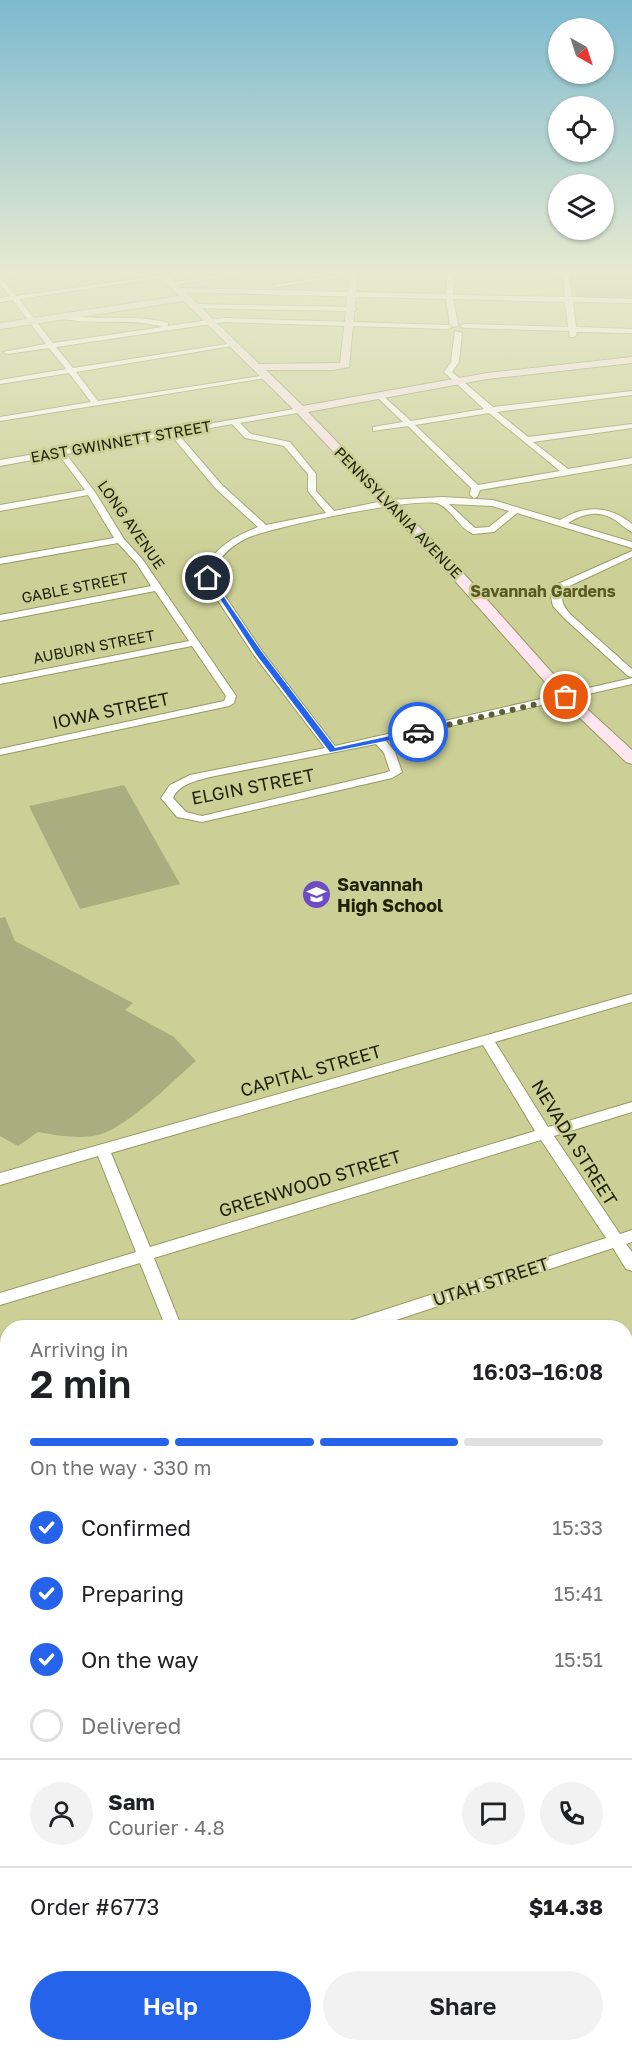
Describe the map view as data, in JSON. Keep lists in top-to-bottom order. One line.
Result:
{"streets":{"main road":["EAST GWINNETT STREET","PENNSYLVANIA AVENUE"],"street":["LONG AVENUE","GABLE STREET","AUBURN STREET","IOWA STREET","ELGIN STREET","CAPITAL STREET","NEVADA STREET","GREENWOOD STREET","UTAH STREET"]},"crossings":[["EAST GWINNETT STREET","PENNSYLVANIA AVENUE"],["EAST GWINNETT STREET","LONG AVENUE"],["PENNSYLVANIA AVENUE","ELGIN STREET"],["LONG AVENUE","GABLE STREET"],["LONG AVENUE","AUBURN STREET"],["LONG AVENUE","IOWA STREET"],["CAPITAL STREET","NEVADA STREET"],["NEVADA STREET","GREENWOOD STREET"],["NEVADA STREET","UTAH STREET"]],"districts":["Savannah Gardens"],"places":{"school or university":["Savannah High School"]},"north":"bottom right","page":{"heading":["2 min","Arriving in","16:03–16:08"],"panel":["Sam","Courier · 4.8","Order #6773","$14.38"],"bar":"On the way · 330 m","list":[["Confirmed","15:33"],["Preparing","15:41"],["On the way","15:51"],"Delivered"],"buttons":["Help","Share"]}}
